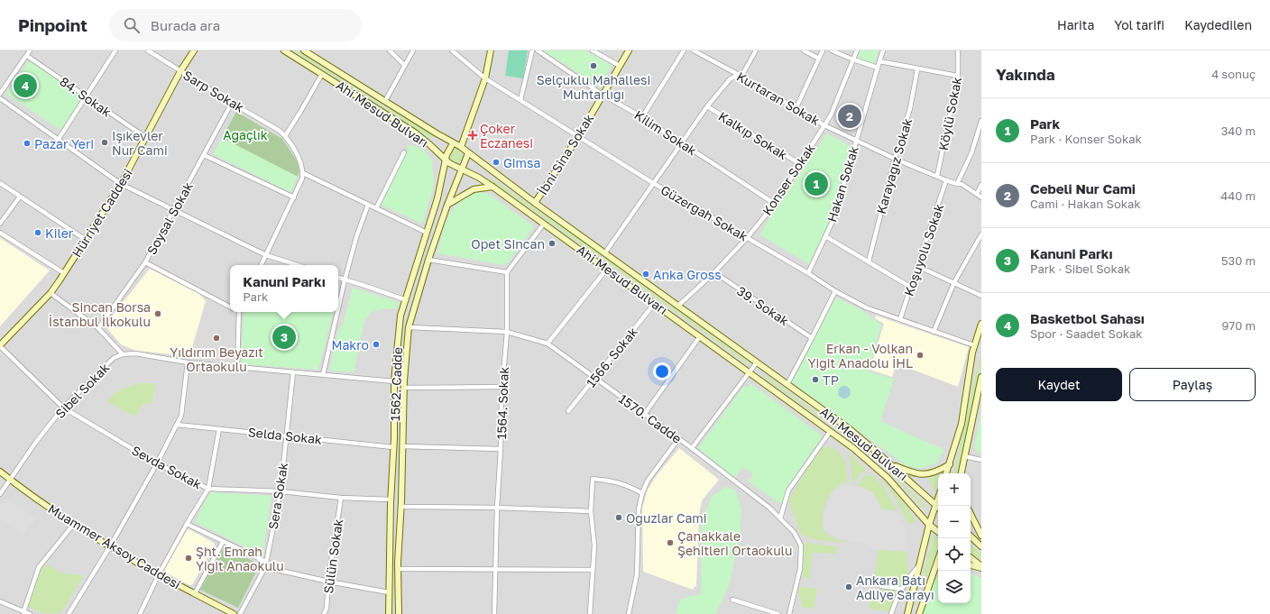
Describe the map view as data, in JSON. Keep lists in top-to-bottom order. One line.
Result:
{"streets":{"main road":["Ahi Mesud Bulvarı","İbni Sina Sokak","Hürriyet Caddesi","1562. Cadde","Muammer Aksoy Caddesi"],"street":["Sarp Sokak","84. Sokak","Kurtaran Sokak","Köylü Sokak","Kilim Sokak","Kalkıp Sokak","Karayağız Sokak","Konser Sokak","Hakan Sokak","Güzergah Sokak","Soysal Sokak","Koşuyolu Sokak","39. Sokak","1566. Sokak","Sibel Sokak","1564. Sokak","1570. Cadde","Selda Sokak","Sevda Sokak","Sera Sokak","Sülün Sokak"]},"crossings":[["Sarp Sokak","Hürriyet Caddesi"],["Sarp Sokak","Soysal Sokak"],["84. Sokak","Hürriyet Caddesi"],["Kurtaran Sokak","Köylü Sokak"],["Kurtaran Sokak","Karayağız Sokak"],["Kurtaran Sokak","Konser Sokak"],["Kurtaran Sokak","Hakan Sokak"],["Kurtaran Sokak","Koşuyolu Sokak"],["Ahi Mesud Bulvarı","İbni Sina Sokak"],["Ahi Mesud Bulvarı","Konser Sokak"],["Ahi Mesud Bulvarı","1566. Sokak"],["Ahi Mesud Bulvarı","1562. Cadde"],["Kilim Sokak","İbni Sina Sokak"],["Kilim Sokak","Konser Sokak"],["Kalkıp Sokak","Konser Sokak"],["İbni Sina Sokak","Güzergah Sokak"],["Konser Sokak","Güzergah Sokak"],["Konser Sokak","39. Sokak"],["Hakan Sokak","Güzergah Sokak"],["Hürriyet Caddesi","Sevda Sokak"],["Güzergah Sokak","Koşuyolu Sokak"],["1566. Sokak","1570. Cadde"],["1562. Cadde","Sibel Sokak"],["1562. Cadde","1570. Cadde"],["1562. Cadde","Selda Sokak"],["1562. Cadde","Sevda Sokak"],["Sibel Sokak","Sevda Sokak"],["Sibel Sokak","Sera Sokak"],["Sibel Sokak","Muammer Aksoy Caddesi"],["1564. Sokak","1570. Cadde"],["Selda Sokak","Sera Sokak"],["Sevda Sokak","Sera Sokak"],["Sevda Sokak","Sülün Sokak"]],"parks":["Ağaçlık"],"places":{"other":["Selçuklu Mahallesi Muhtarlığı","Işıkevler Nur Cami","Pazar Yeri","Gimsa","Kiler","Opet Sincan","Anka Gross","Sincan Borsa İstanbul İlkokulu","Yıldırım Beyazıt Ortaokulu","Makro","Erkan - Volkan Yiğit Anadolu İHL","TP","Oğuzlar Cami","Çanakkale Şehitleri Ortaokulu","Şht. Emrah Yiğit Anaokulu","Ankara Batı Adliye Sarayı"],"health":["Çoker Eczanesi"]},"page":{"header":"Pinpoint","search":"Burada ara","nav":["Harita","Yol tarifi","Kaydedilen"],"heading":["Yakında","4 sonuç"],"pins":["4","2","1","3"],"list":[{"mark":"1","name":"Park","note":"Park · Konser Sokak","value":"340 m"},{"mark":"2","name":"Cebeli Nur Cami","note":"Cami · Hakan Sokak","value":"440 m"},{"mark":"3","name":"Kanuni Parkı","note":"Park · Sibel Sokak","value":"530 m"},{"mark":"4","name":"Basketbol Sahası","note":"Spor · Saadet Sokak","value":"970 m"}],"popup":["Kanuni Parkı","Park"],"buttons":["Kaydet","Paylaş"],"map_buttons":["+","−"]}}
